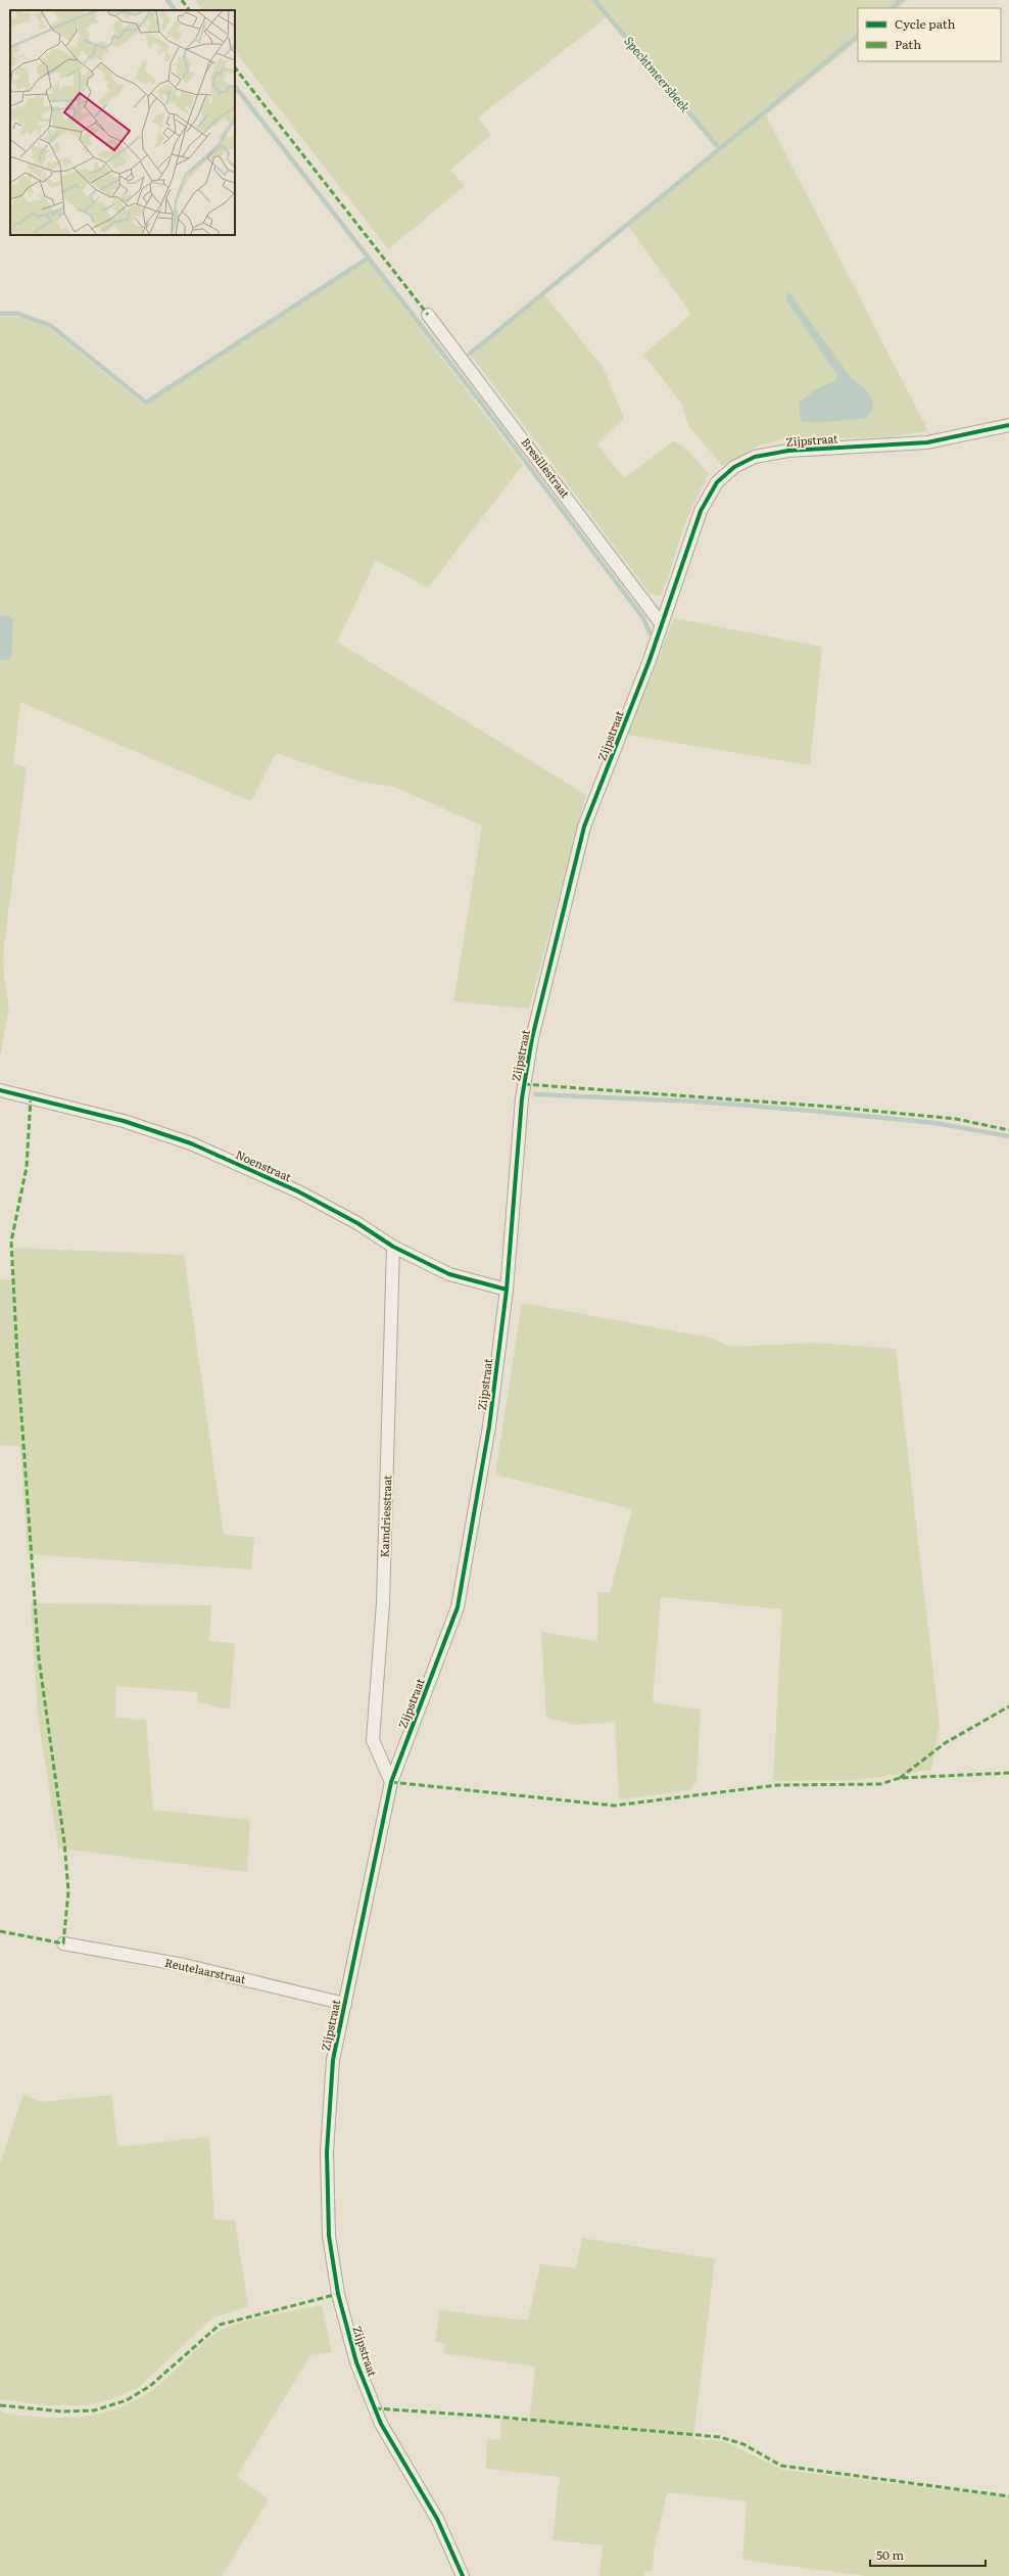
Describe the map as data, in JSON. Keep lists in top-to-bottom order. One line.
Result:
{"streets":{"street":["Zijpstraat","Bresillestraat","Noenstraat","Kamdriesstraat","Reutelaarstraat"]},"crossings":[["Zijpstraat","Bresillestraat"],["Zijpstraat","Noenstraat"],["Zijpstraat","Kamdriesstraat"],["Zijpstraat","Reutelaarstraat"],["Noenstraat","Kamdriesstraat"]],"water":["Spechtmeersbeek"],"legend":["Cycle path","Path"],"scale_bar":"50 m"}
